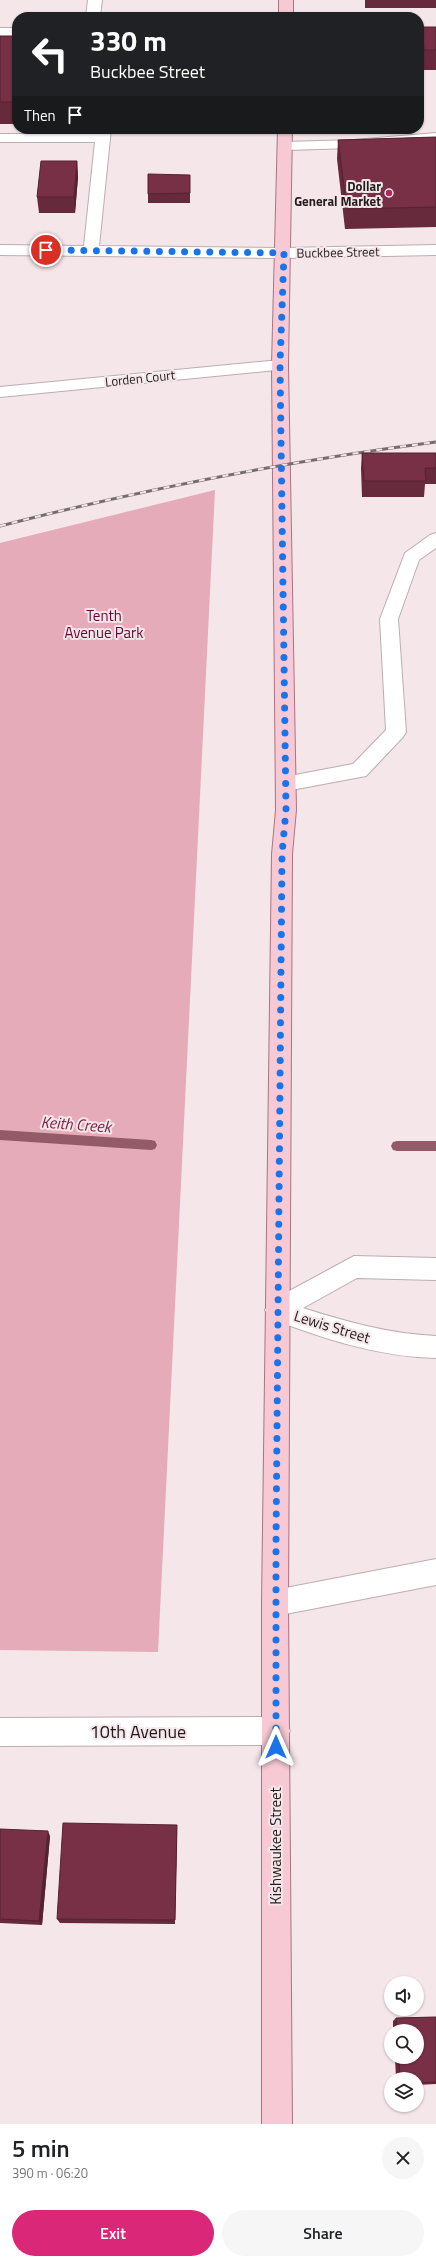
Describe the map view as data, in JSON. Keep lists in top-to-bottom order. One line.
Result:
{"streets":{"main road":["Kishwaukee Street"],"street":["Buckbee Street","Lorden Court","Lewis Street","10th Avenue"]},"crossings":[["Buckbee Street","Kishwaukee Street"],["Lorden Court","Kishwaukee Street"],["Lewis Street","Kishwaukee Street"],["10th Avenue","Kishwaukee Street"]],"water":["Keith Creek"],"parks":["Tenth Avenue Park"],"places":["Dollar General Market"],"page":{"turn":["330 m","Buckbee Street"],"then":"Then","heading":["5 min","390 m · 06:20"],"buttons":["Exit","Share"]}}
